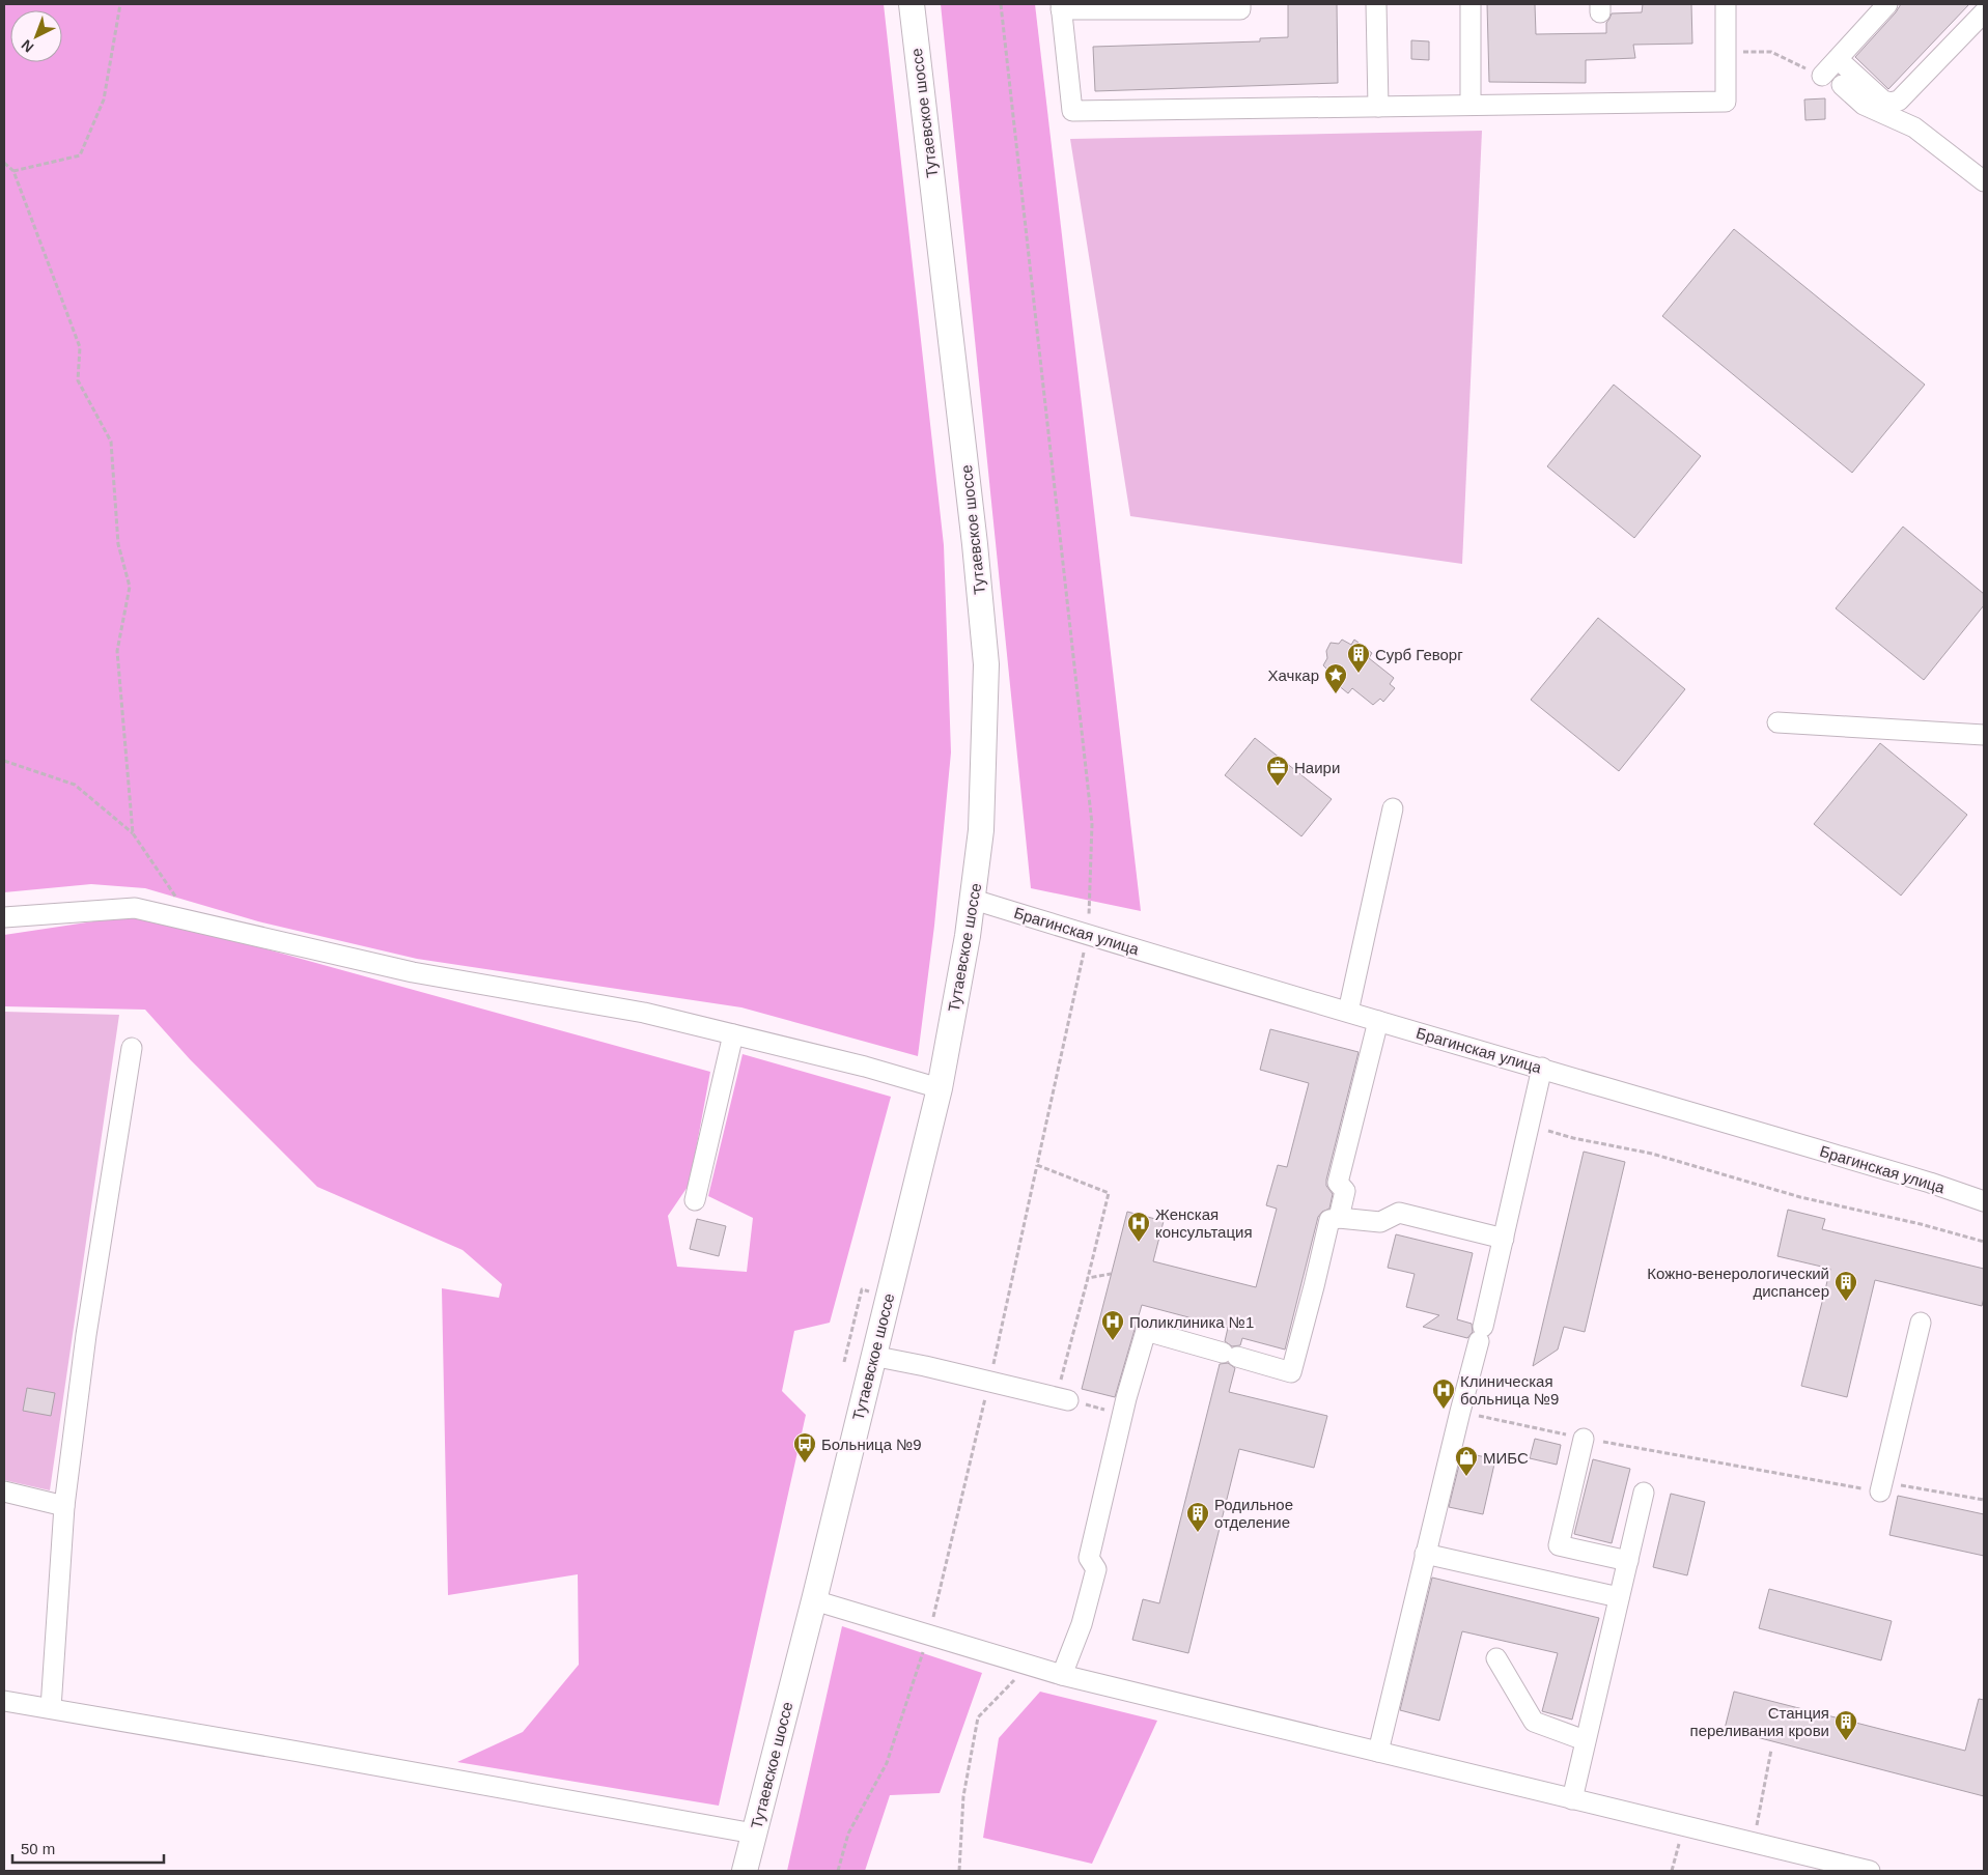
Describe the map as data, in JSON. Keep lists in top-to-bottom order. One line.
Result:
{"streets":{"main road":["Тутаевское шоссе"],"street":["Брагинская улица"]},"crossings":[["Тутаевское шоссе","Брагинская улица"]],"places":{"building":["Сурб Геворг","Кожно-венерологический диспансер","Родильное отделение","Станция переливания крови"],"place":["Хачкар"],"office":["Наири"],"hospital":["Женская консультация","Поликлиника №1","Клиническая больница №9"],"bus stop":["Больница №9"],"shop":["МИБС"]},"scale_bar":"50 m","north":"bottom left"}
